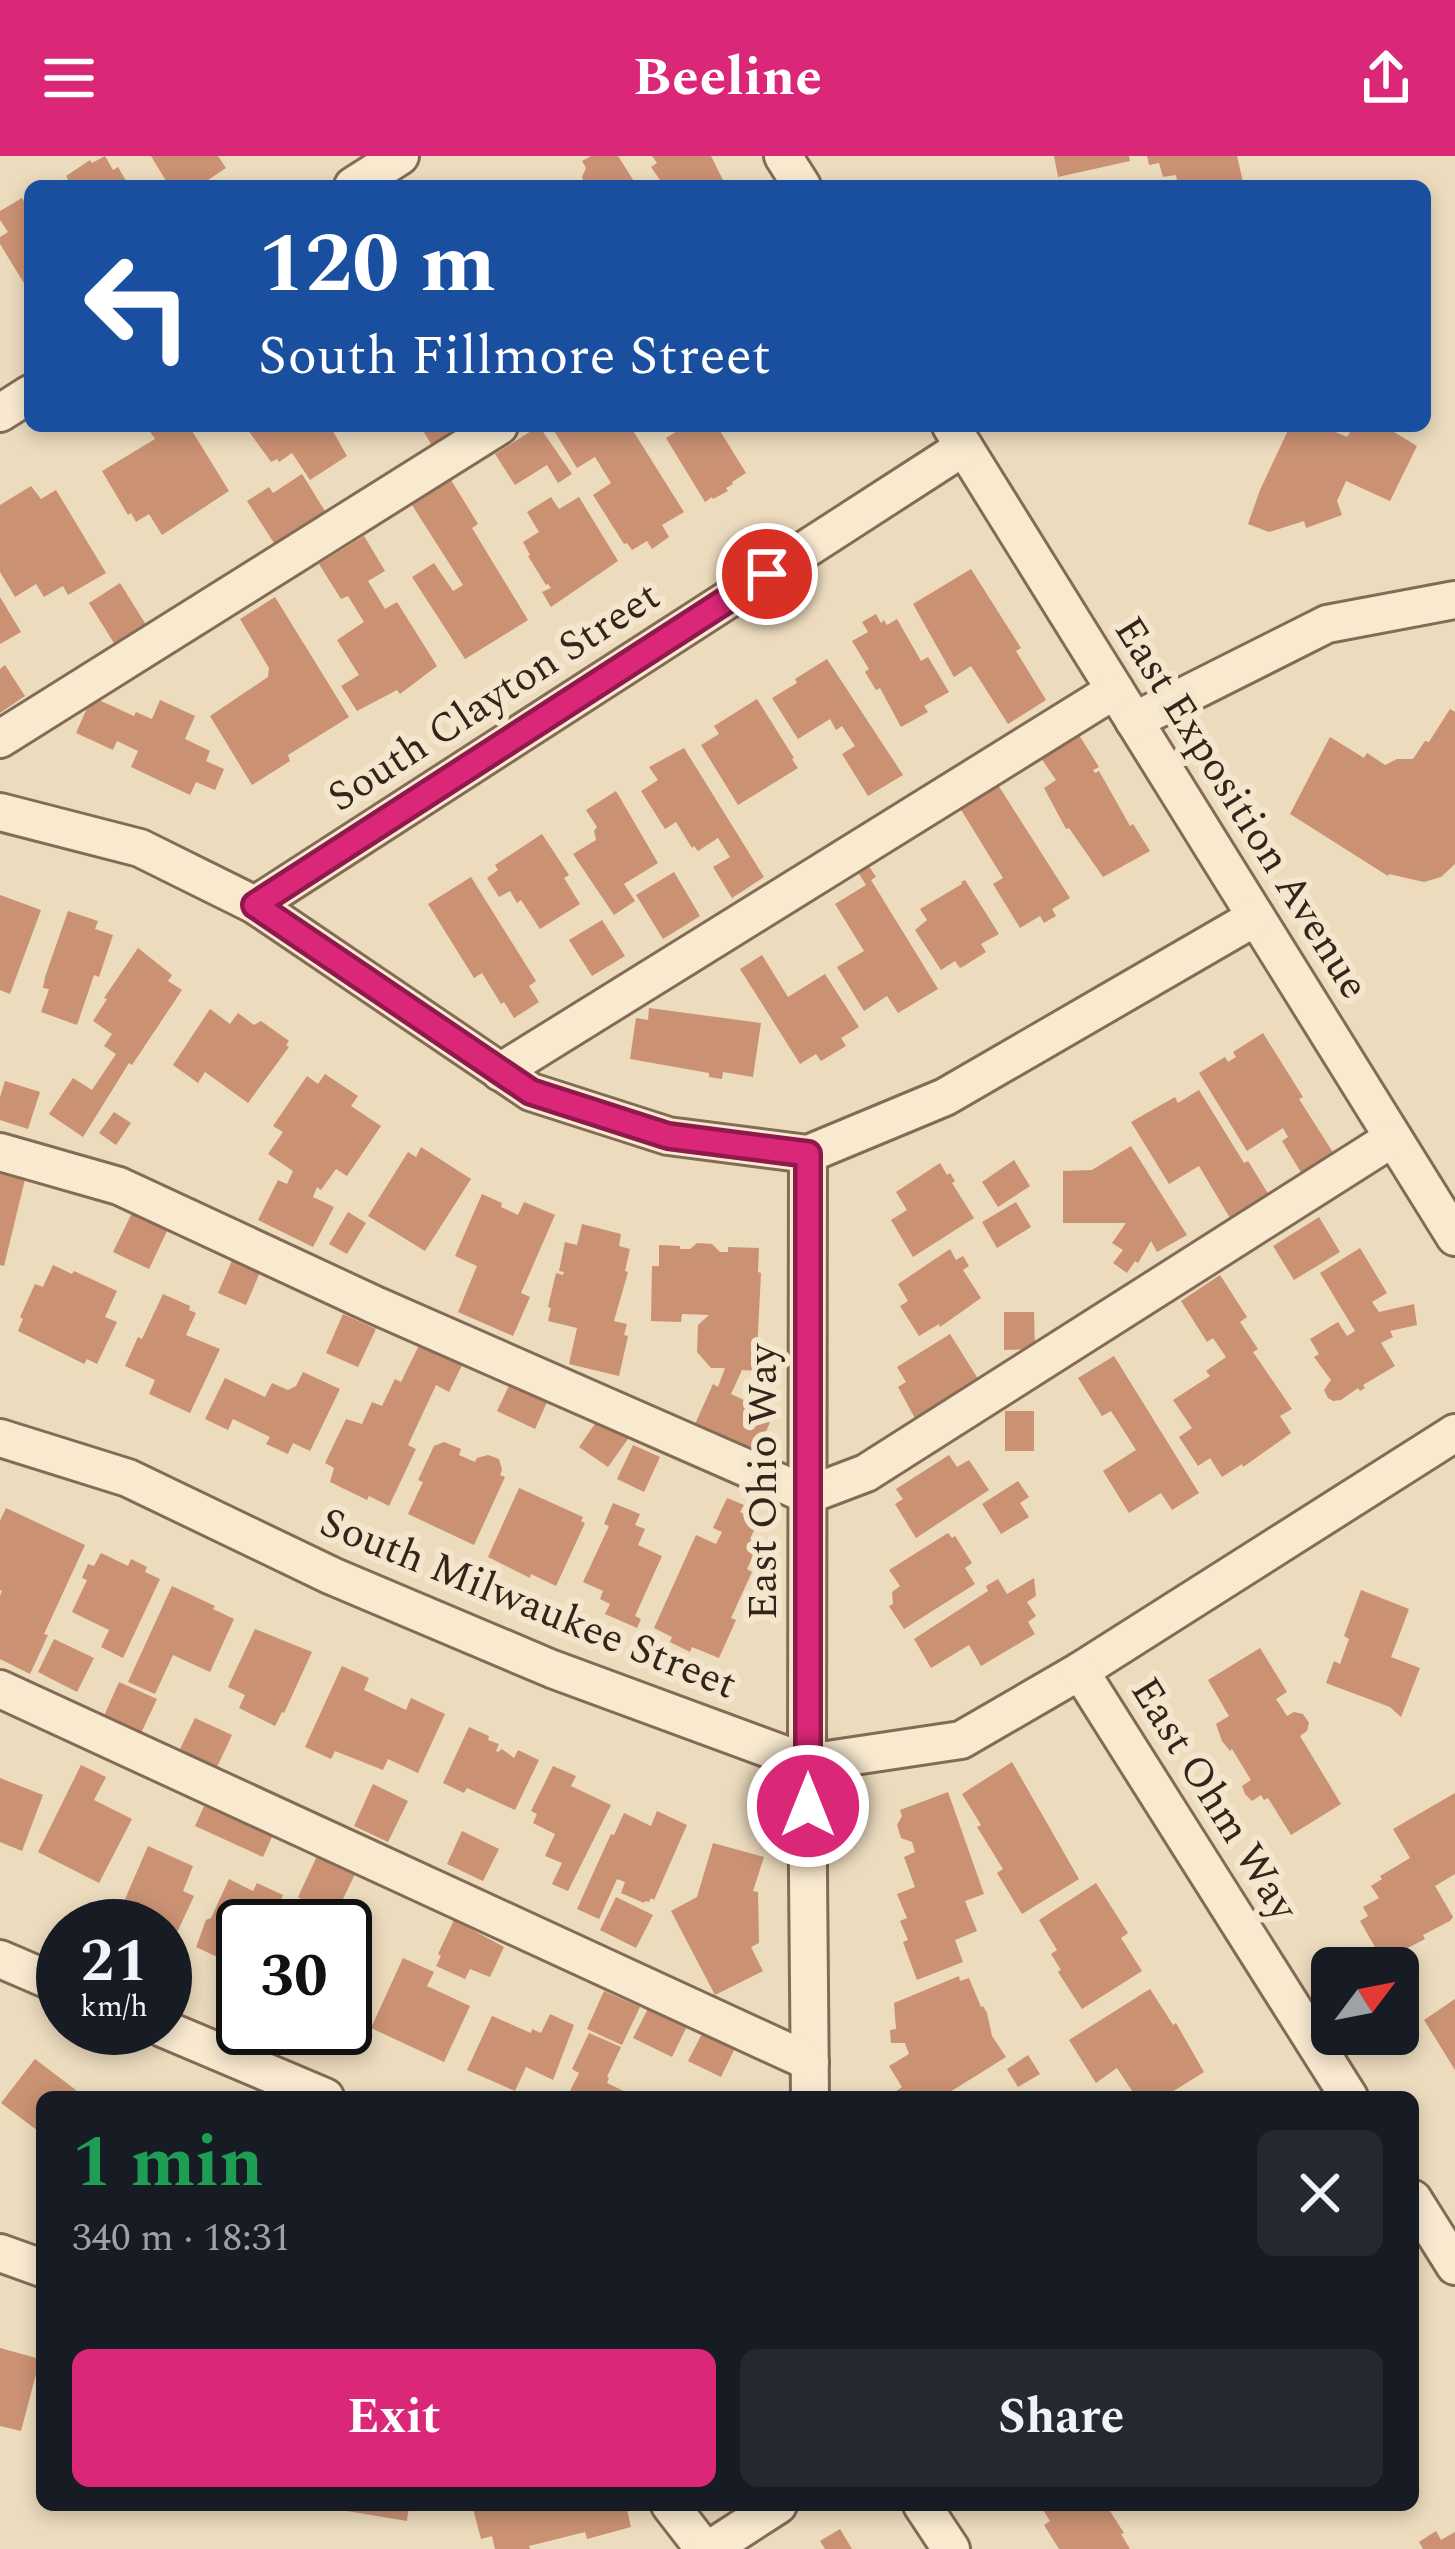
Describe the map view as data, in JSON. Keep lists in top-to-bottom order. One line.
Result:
{"streets":{"street":["South Clayton Street","East Exposition Avenue","East Ohio Way","South Milwaukee Street","East Ohm Way"]},"crossings":[["South Clayton Street","East Exposition Avenue"],["East Ohio Way","South Milwaukee Street"],["South Milwaukee Street","East Ohm Way"]],"north":"top right","page":{"header":"Beeline","turn":["120 m","South Fillmore Street"],"speed":"21 km/h","limit":"30","heading":["1 min","340 m · 18:31"],"buttons":["Exit","Share"]}}
